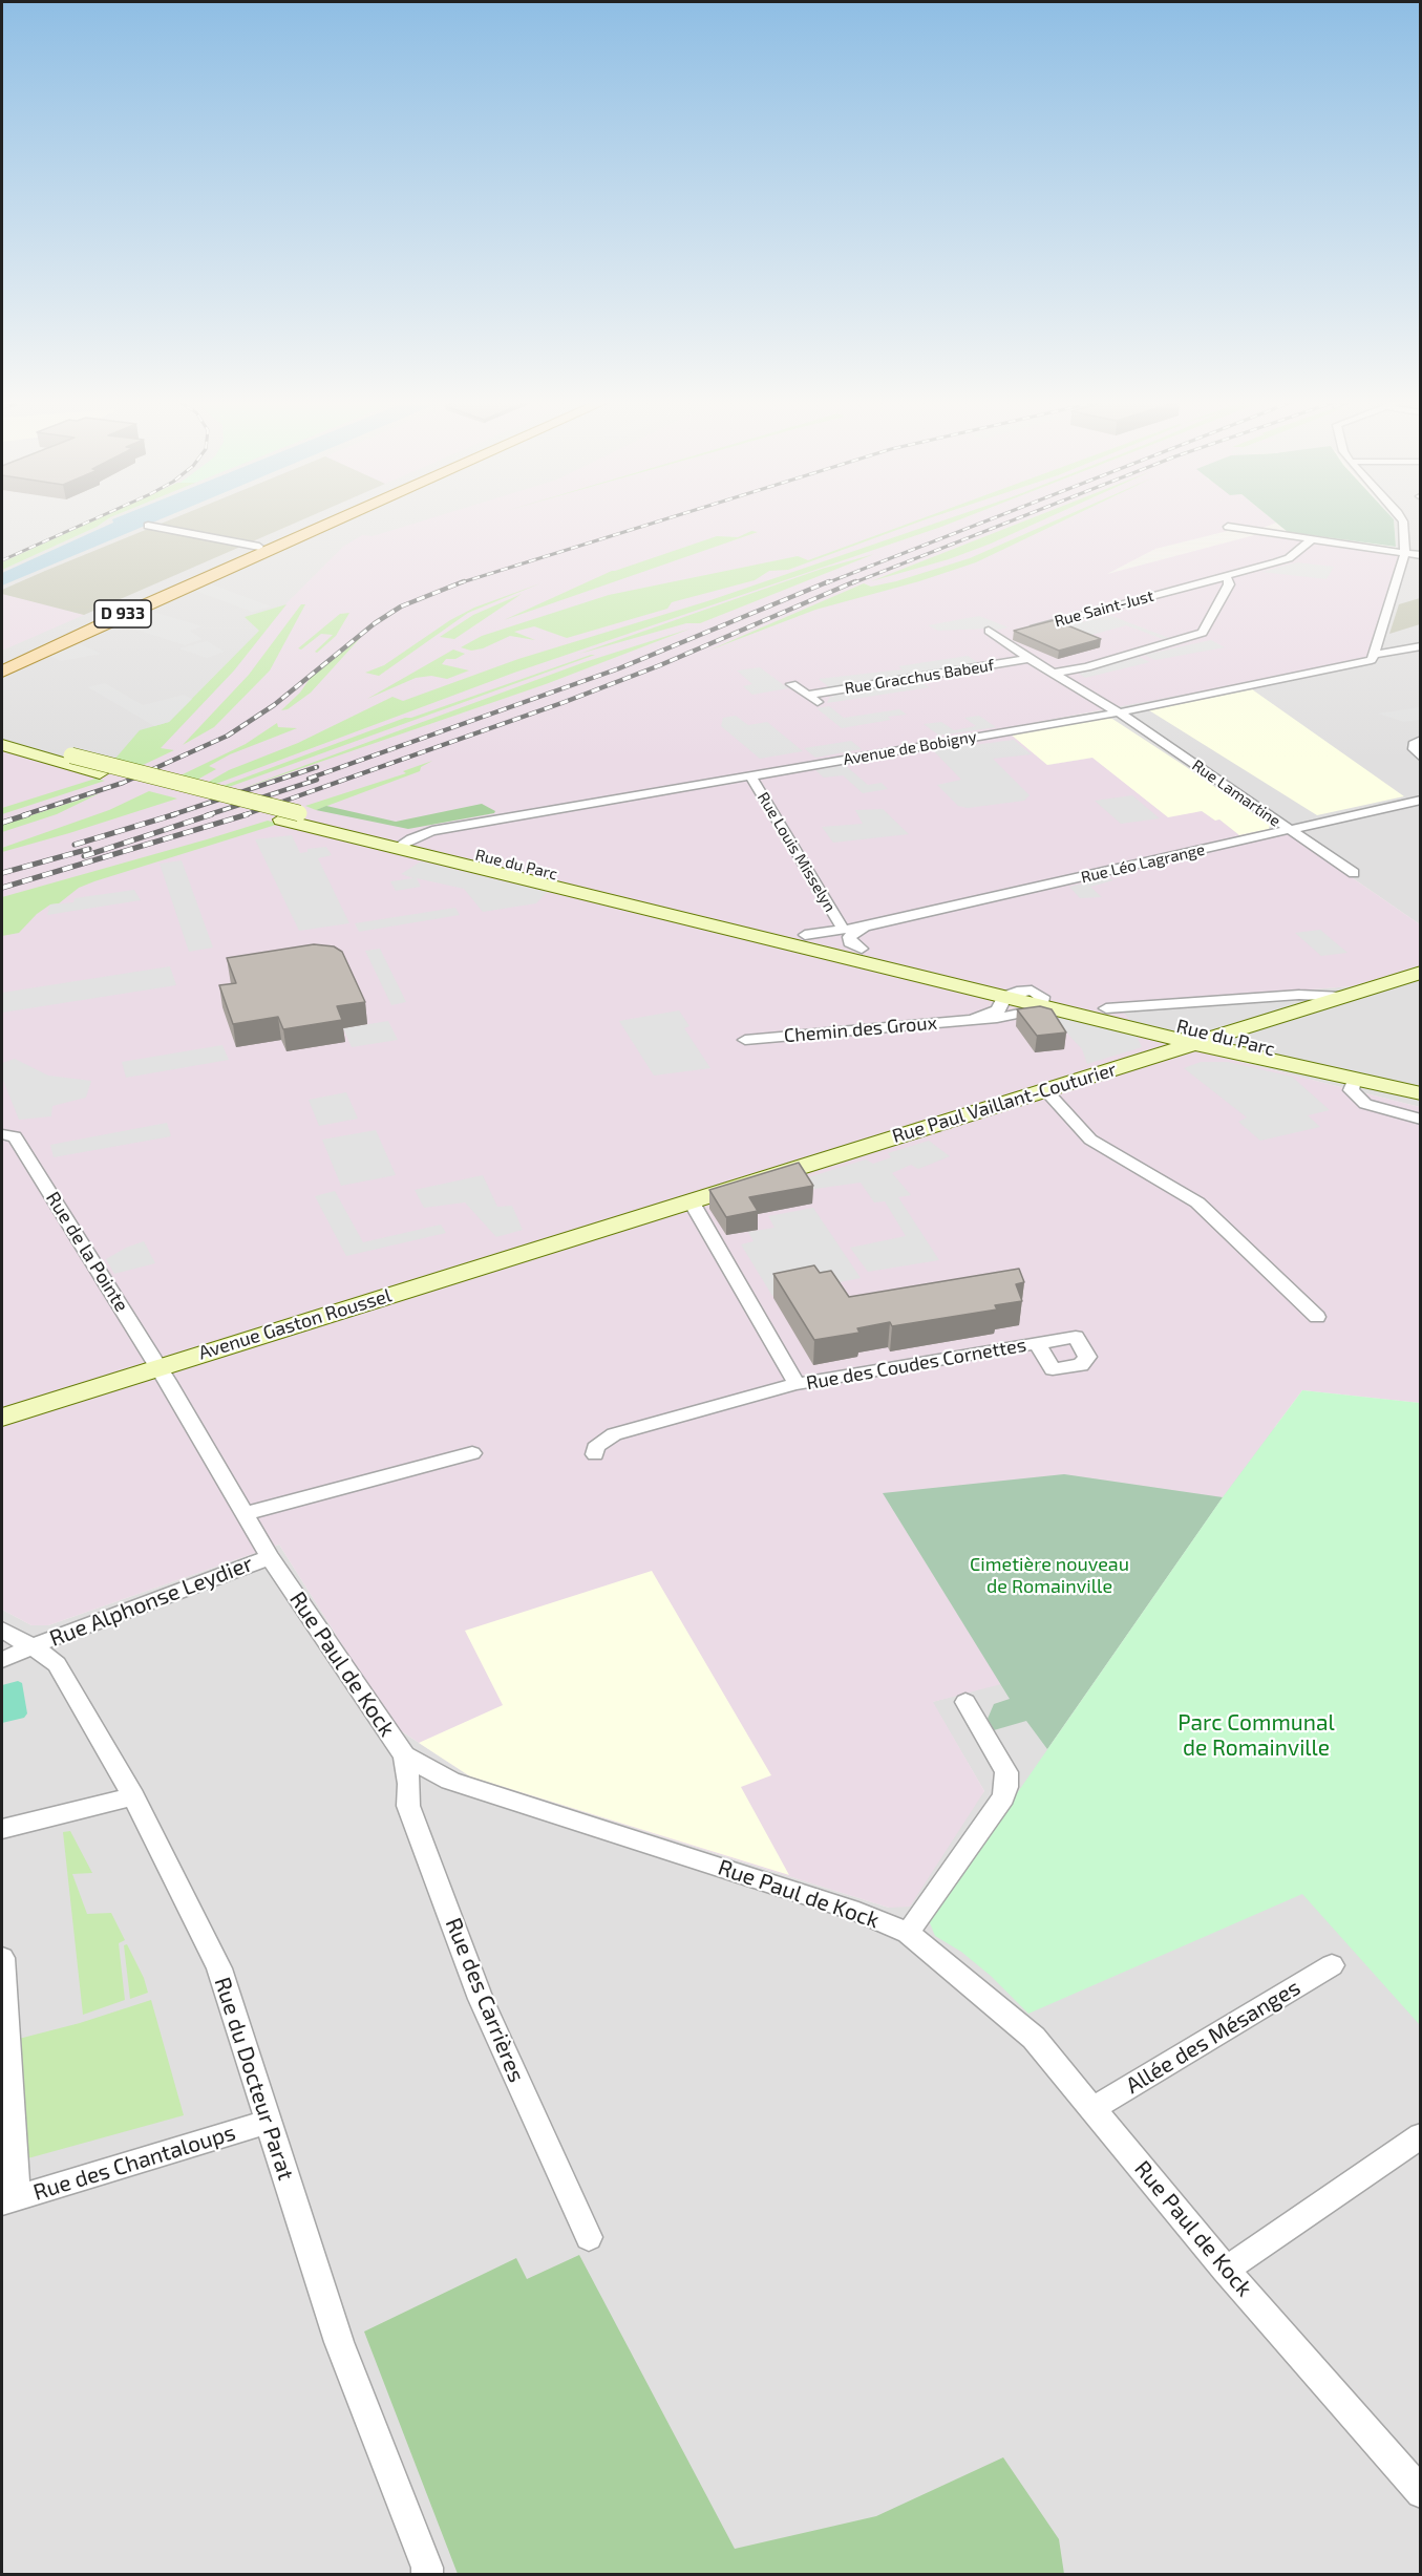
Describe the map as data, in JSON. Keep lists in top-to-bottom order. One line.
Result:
{"streets":{"main road":["D 933","Rue du Parc","Rue Paul Vaillant-Couturier","Avenue Gaston Roussel"],"street":["Rue Saint-Just","Rue Gracchus Babeuf","Avenue de Bobigny","Rue Lamartine","Rue Louis Misselyn","Rue Léo Lagrange","Chemin des Groux","Rue de la Pointe","Rue des Coudes Cornettes","Rue Alphonse Leydier","Rue Paul de Kock","Rue des Carrières","Allée des Mésanges","Rue du Docteur Parat","Rue des Chantaloups"]},"crossings":[["Avenue de Bobigny","Rue Lamartine"],["Avenue de Bobigny","Rue Louis Misselyn"],["Avenue de Bobigny","Rue du Parc"],["Rue Lamartine","Rue Léo Lagrange"],["Rue Louis Misselyn","Rue Léo Lagrange"],["Rue Léo Lagrange","Rue du Parc"],["Rue du Parc","Chemin des Groux"],["Rue du Parc","Rue Paul Vaillant-Couturier"],["Rue Paul Vaillant-Couturier","Avenue Gaston Roussel"],["Rue Paul Vaillant-Couturier","Rue des Coudes Cornettes"],["Rue de la Pointe","Avenue Gaston Roussel"],["Rue de la Pointe","Rue Paul de Kock"],["Avenue Gaston Roussel","Rue Paul de Kock"],["Rue Alphonse Leydier","Rue Paul de Kock"],["Rue Alphonse Leydier","Rue du Docteur Parat"],["Rue Paul de Kock","Rue des Carrières"],["Rue Paul de Kock","Allée des Mésanges"],["Rue du Docteur Parat","Rue des Chantaloups"]],"parks":["Cimetière nouveau de Romainville","Parc Communal de Romainville"]}
